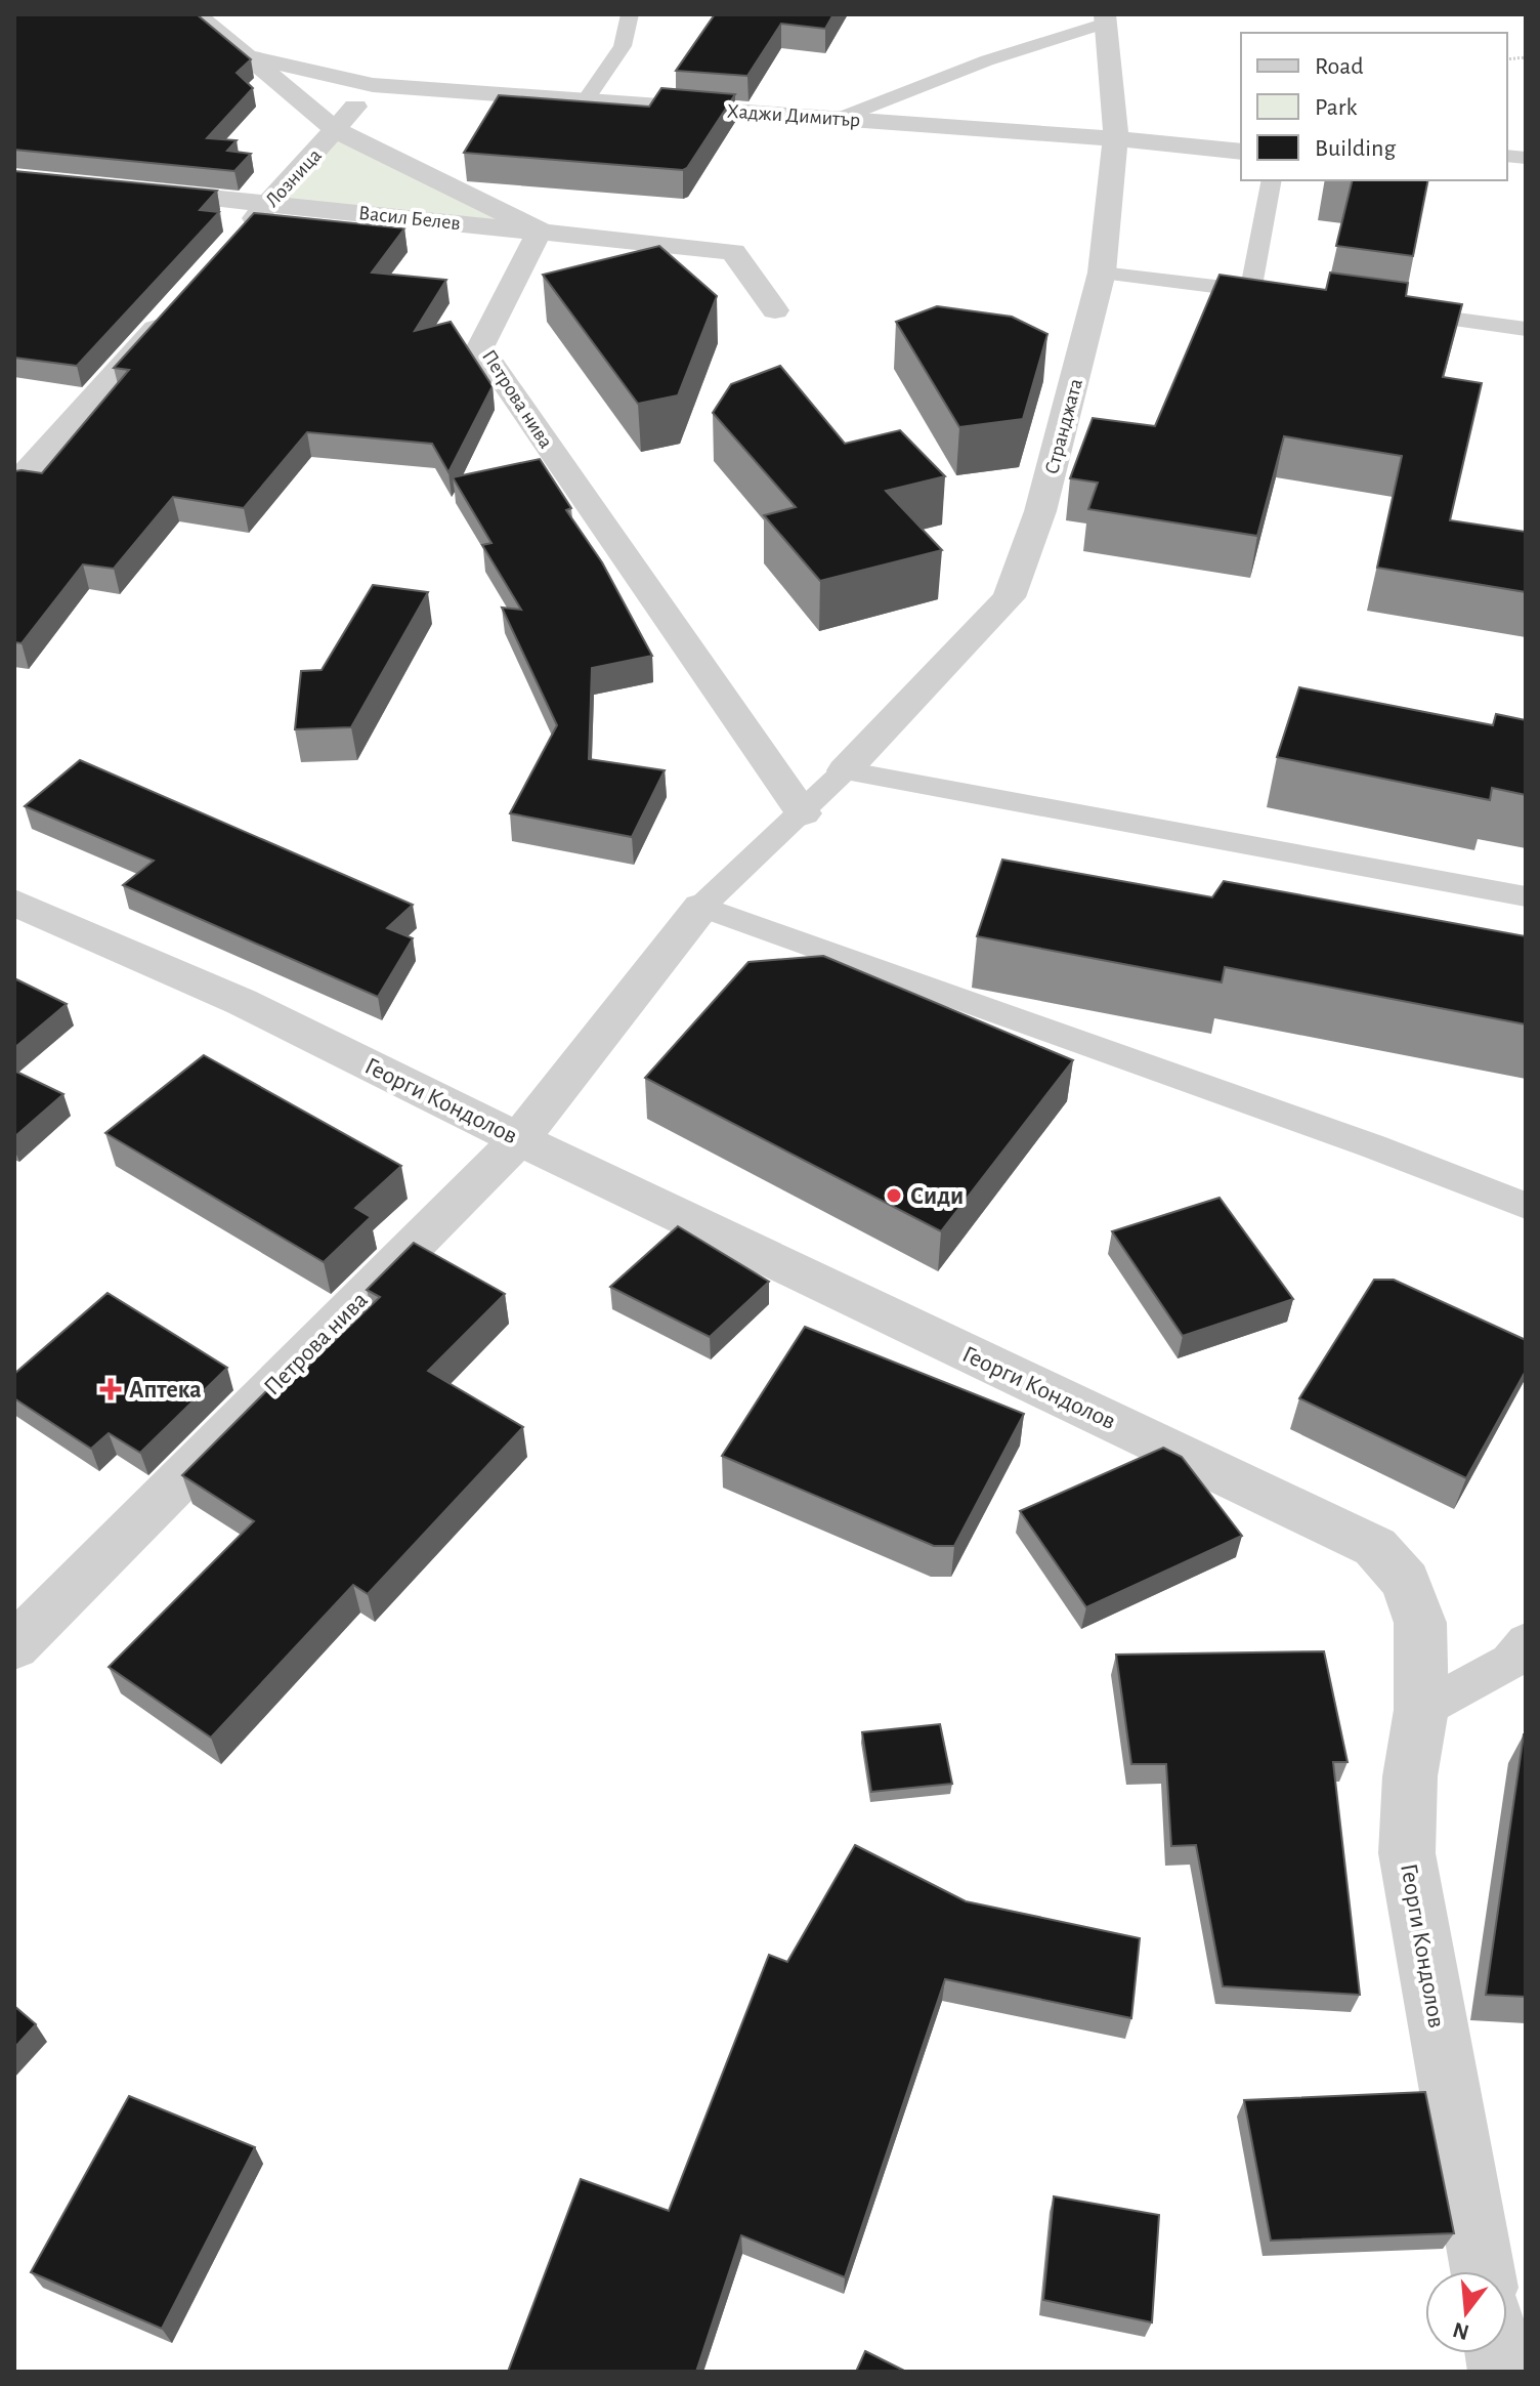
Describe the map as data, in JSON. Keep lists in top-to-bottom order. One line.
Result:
{"streets":{"street":["Хаджи Димитър","Лозница","Васил Белев","Петрова нива","Странджата","Георги Кондолов"]},"crossings":[["Хаджи Димитър","Лозница"],["Хаджи Димитър","Странджата"],["Лозница","Васил Белев"],["Васил Белев","Петрова нива"],["Петрова нива","Странджата"],["Петрова нива","Георги Кондолов"]],"places":{"other":["Сиди"],"health":["Аптека"]},"legend":["Road","Park","Building"],"north":"bottom"}
